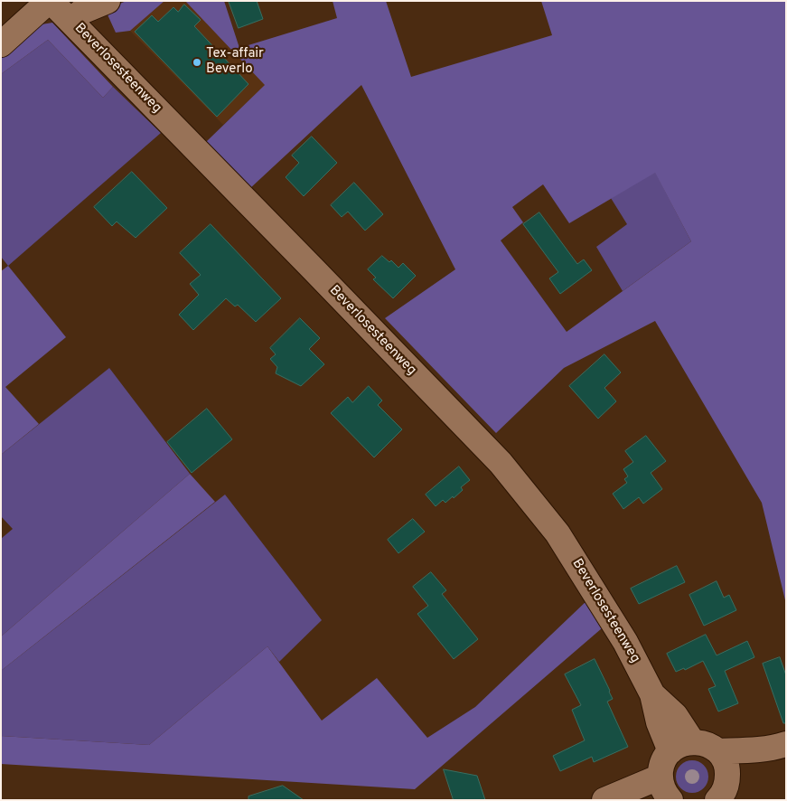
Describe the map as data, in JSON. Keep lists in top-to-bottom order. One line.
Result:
{"streets":{"street":["Beverlosesteenweg"]},"places":["Tex-affair Beverlo"]}
